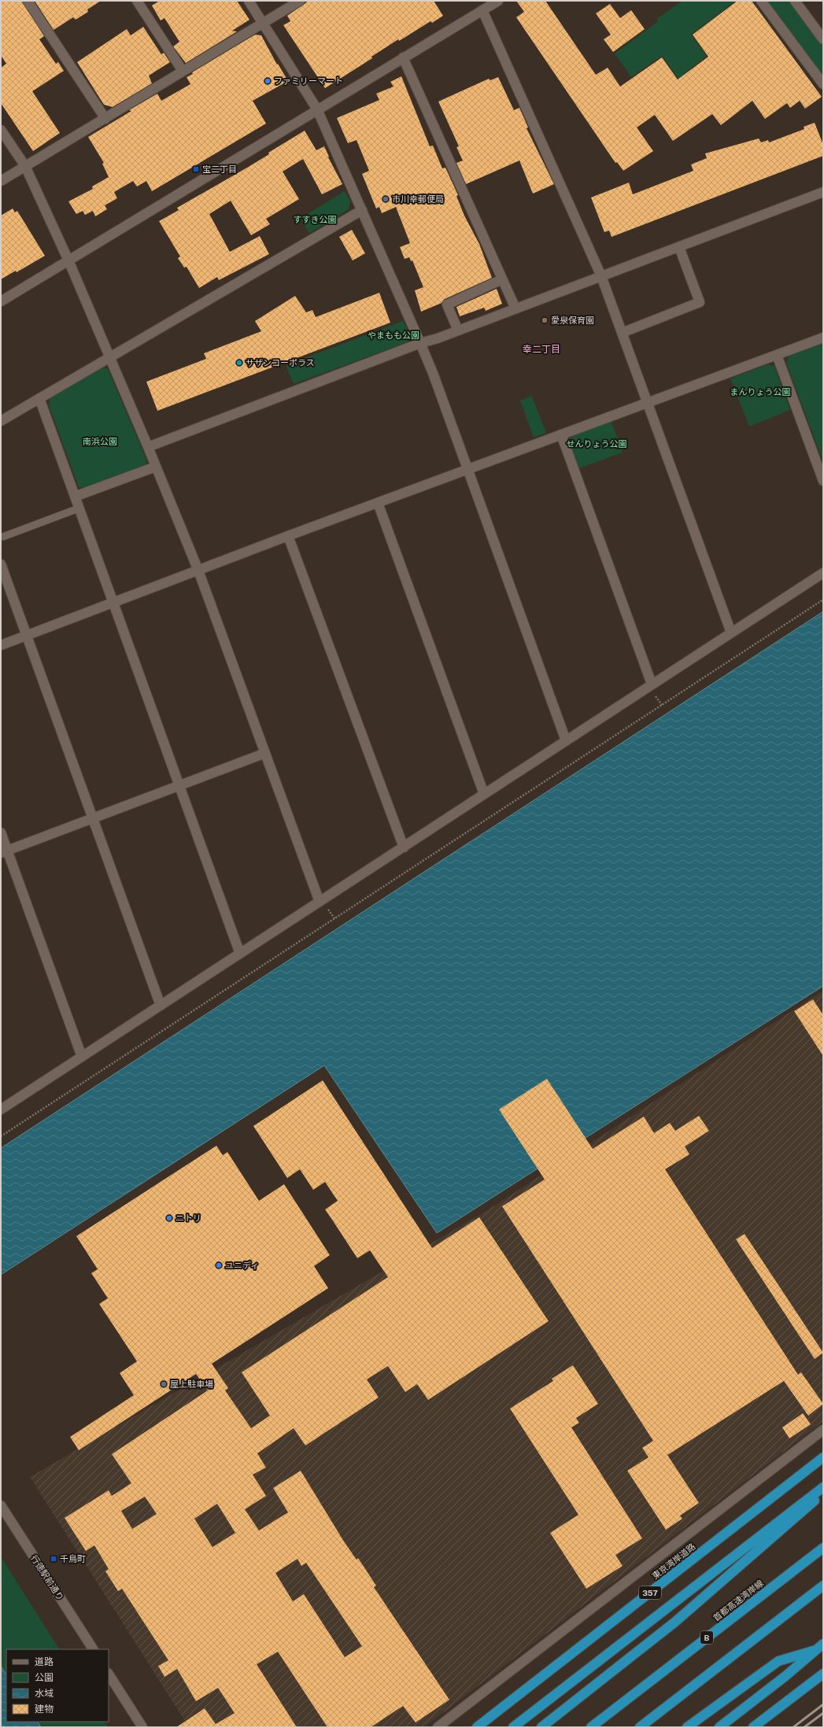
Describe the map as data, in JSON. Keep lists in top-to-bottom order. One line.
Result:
{"streets":{"highway":["東京湾岸道路","357","首都高速湾岸線","B"],"street":["行徳駅前通り"]},"districts":["幸二丁目"],"parks":["すすき公園","やまもも公園","まんりょう公園","南浜公園","せんりょう公園"],"places":{"other":["ファミリーマート","市川幸郵便局","愛泉保育園","サザンコーポラス","ニトリ","ユニディ","屋上駐車場"],"transit":["宝二丁目","千鳥町"]},"legend":["道路","公園","水域","建物"]}
